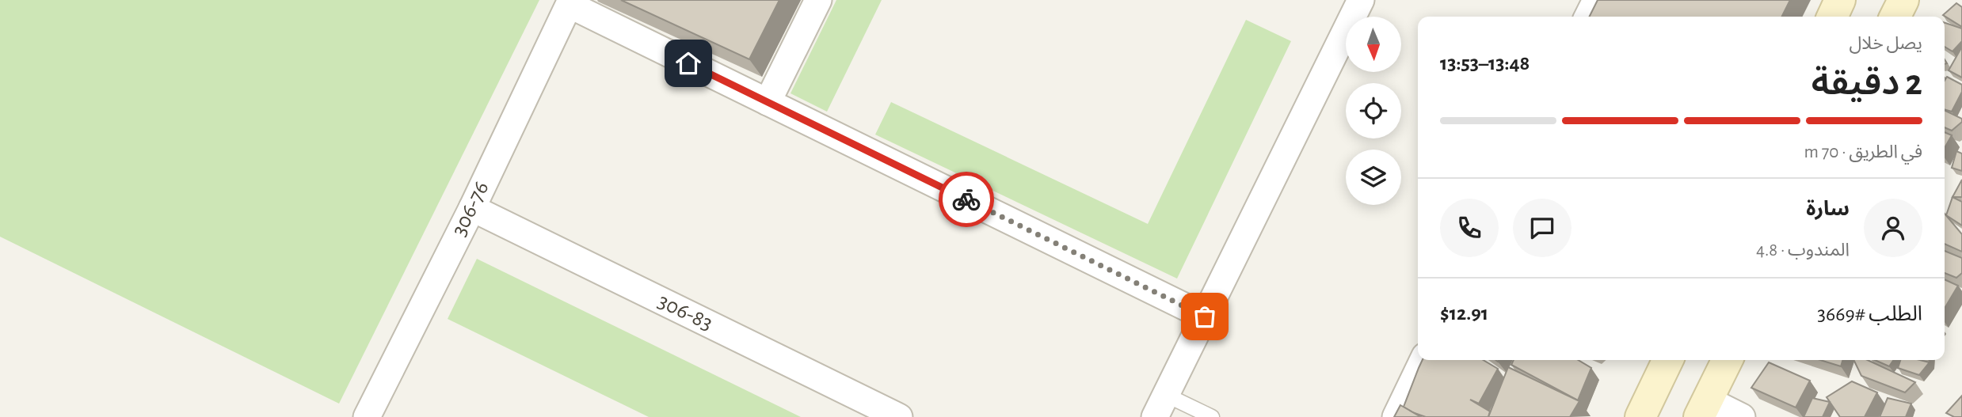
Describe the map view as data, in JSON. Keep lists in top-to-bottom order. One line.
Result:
{"streets":{"street":["306-76","306-83"]},"crossings":[["306-76","306-83"]],"north":"bottom","page":{"heading":["2 دقيقة","يصل خلال","13:48–13:53"],"panel":["سارة","المندوب · 4.8","الطلب #3669","$12.91"],"bar":"في الطريق · 70 m"}}
